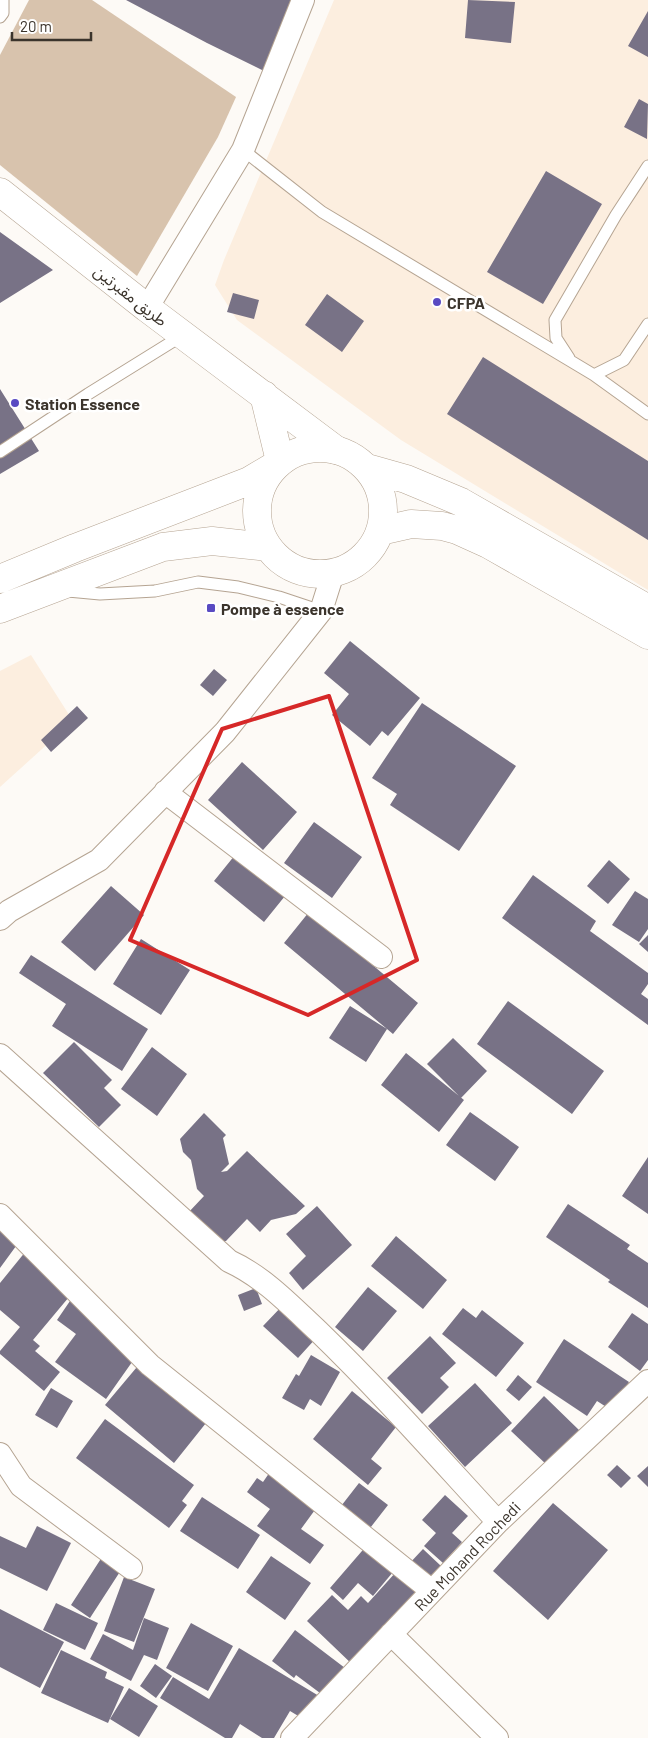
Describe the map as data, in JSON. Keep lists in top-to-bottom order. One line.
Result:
{"streets":{"main road":["طريق مقبرتين"],"street":["Rue Mohand Rochedi"]},"places":{"other":["CFPA","Station Essence"],"transit":["Pompe à essence"]},"scale_bar":"20 m"}
